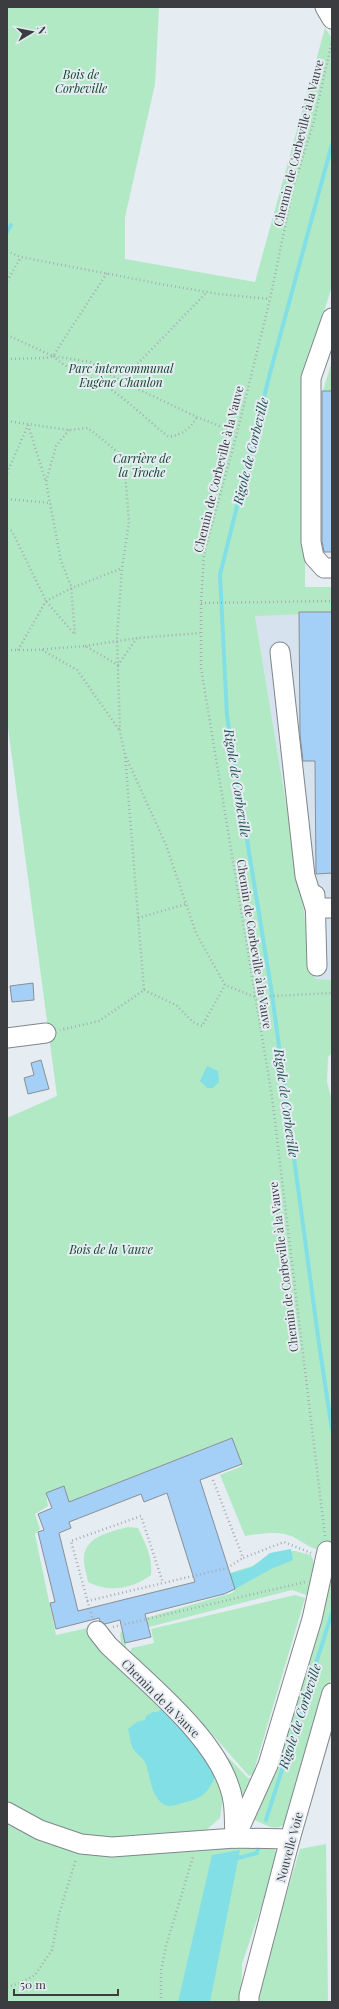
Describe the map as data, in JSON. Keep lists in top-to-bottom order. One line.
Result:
{"streets":{"street":["Chemin de la Vauve","Nouvelle Voie"],"path":["Chemin de Corbeville à la Vauve"]},"water":["Rigole de Corbeville"],"parks":["Bois de Corbeville","Parc intercommunal Eugène Chanlon","Carrière de la Troche","Bois de la Vauve"],"scale_bar":"50 m","north":"right"}
